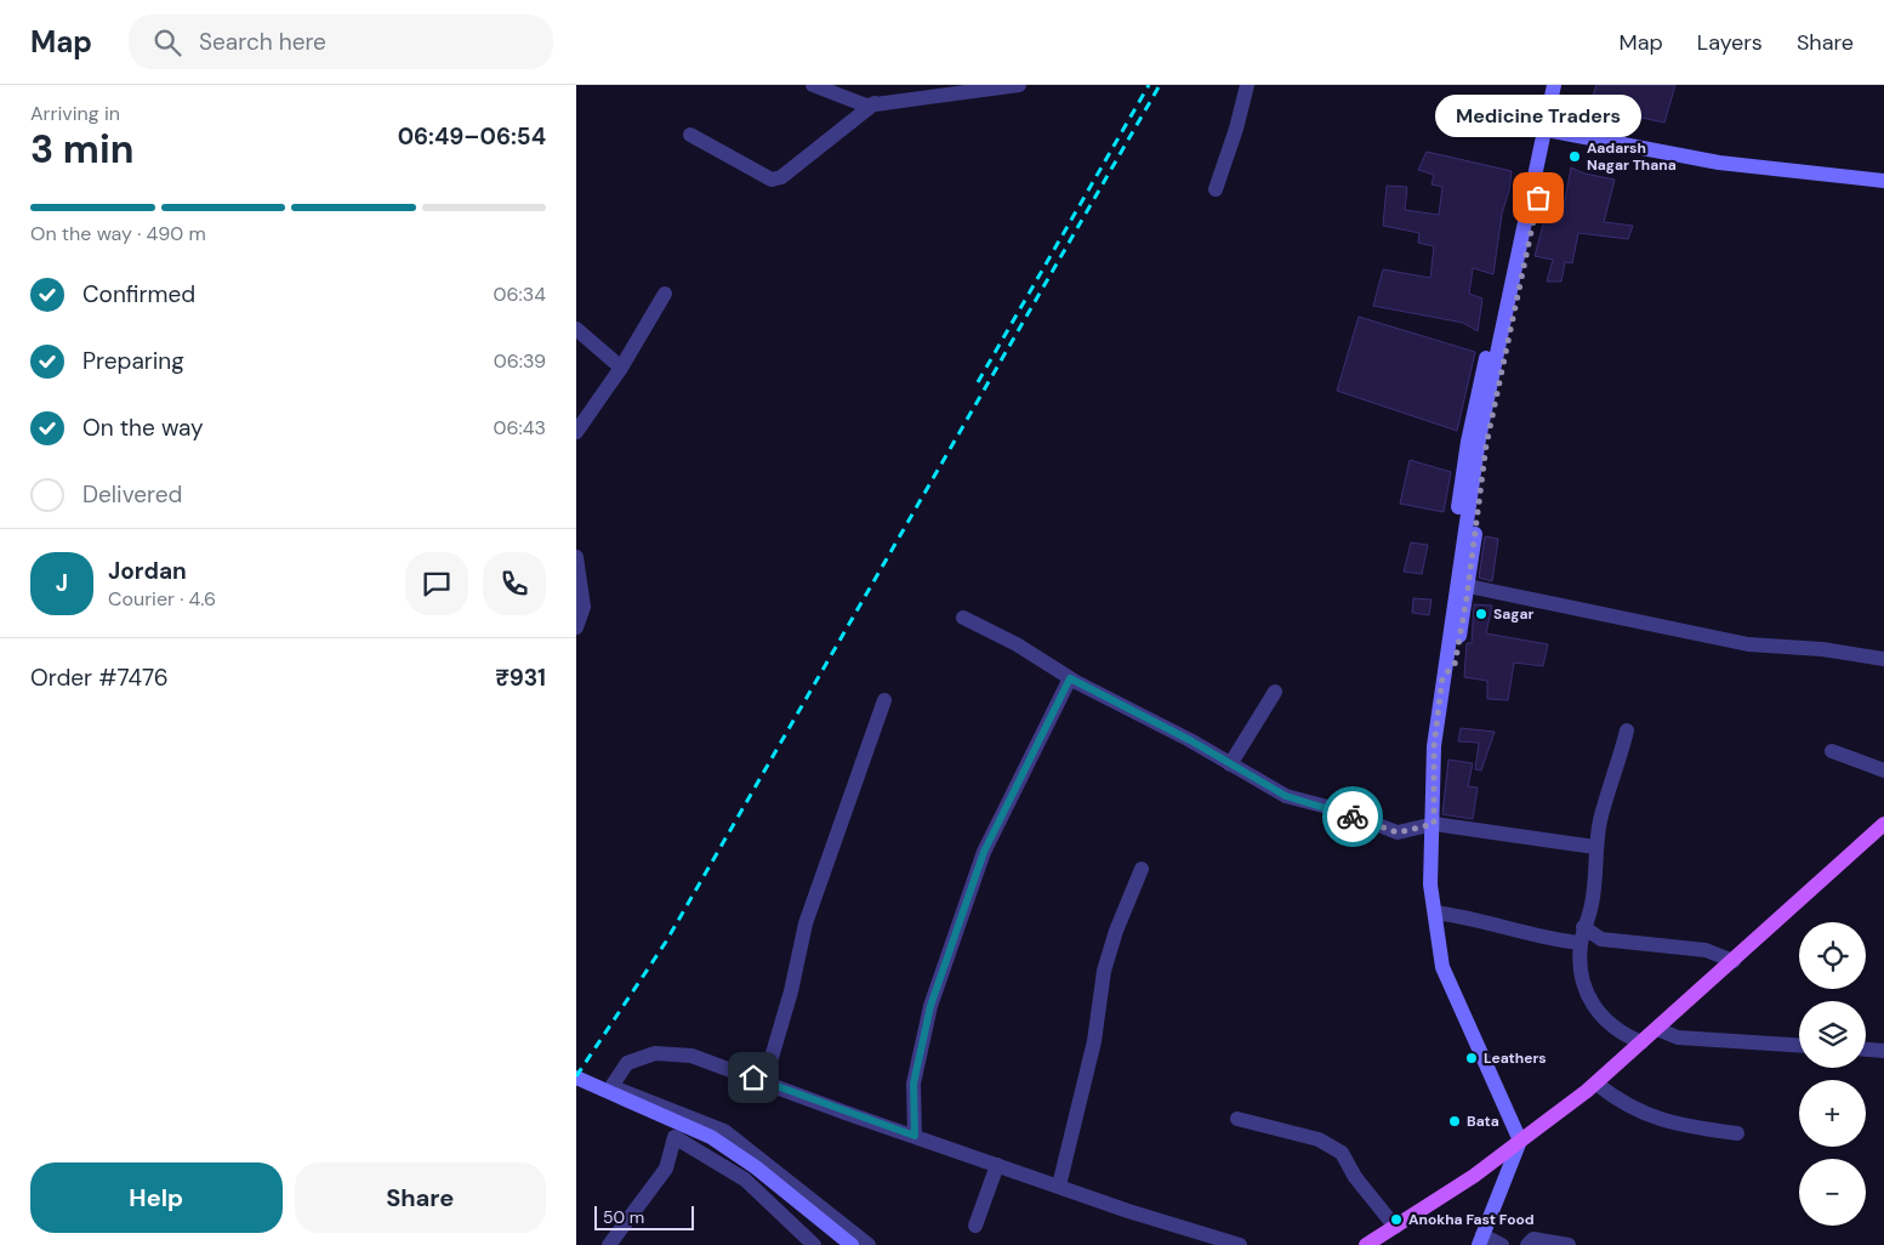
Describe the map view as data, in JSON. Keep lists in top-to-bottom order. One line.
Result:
{"places":["Aadarsh Nagar Thana","Medicine Traders","Sagar","Leathers","Bata","Anokha Fast Food"],"scale_bar":"50 m","page":{"header":"Map","search":"Search here","nav":["Map","Layers","Share"],"heading":["3 min","Arriving in","06:49–06:54"],"panel":["Jordan","Courier · 4.6","Order #7476","₹931"],"bubble":"Medicine Traders","bar":"On the way · 490 m","list":[["Confirmed","06:34"],["Preparing","06:39"],["On the way","06:43"],"Delivered"],"round":"J","map_buttons":["+","−"],"buttons":["Help","Share"],"scale":"50 m"}}
